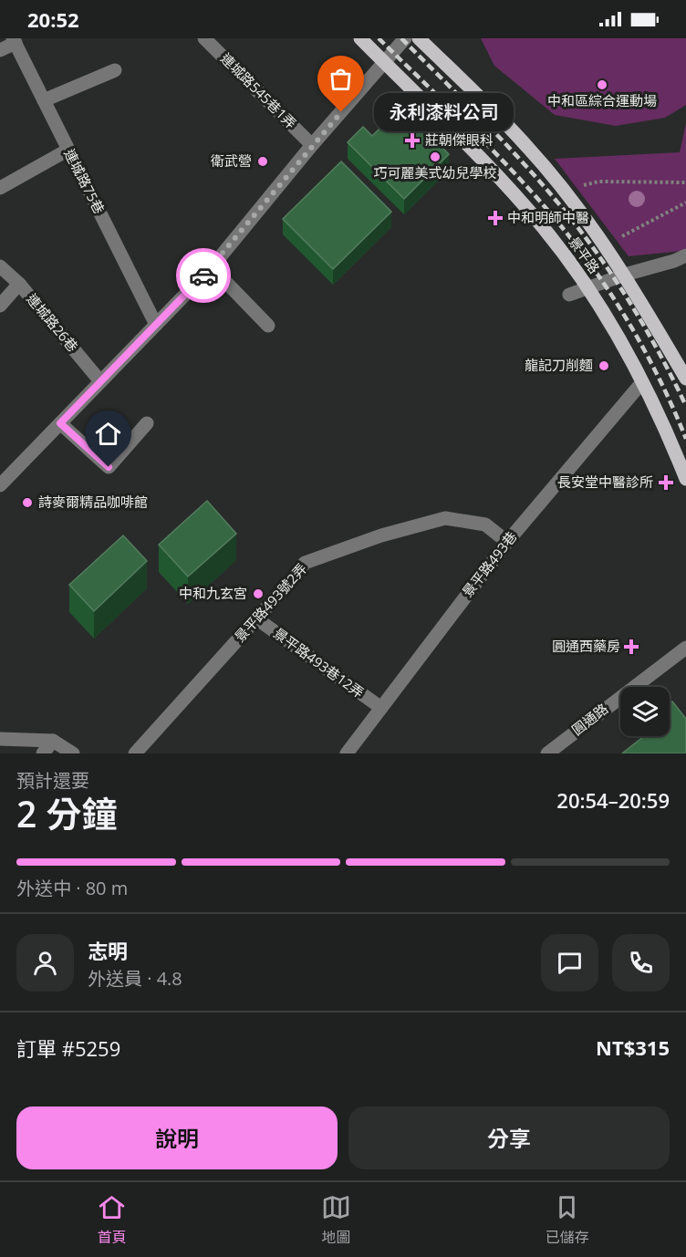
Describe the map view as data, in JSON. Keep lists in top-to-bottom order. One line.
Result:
{"streets":{"main road":["景平路"],"street":["連城路545巷1弄","連城路75巷","連城路26巷","景平路493巷","景平路493號2弄","景平路493巷12弄","圓通路"]},"crossings":[["景平路","景平路493巷"],["景平路493巷","景平路493號2弄"],["景平路493巷","景平路493巷12弄"],["景平路493號2弄","景平路493巷12弄"]],"places":{"other":["中和區綜合運動場","永利漆料公司","巧可麗美式幼兒學校","衛武營","龍記刀削麵","詩麥爾精品咖啡館","中和九玄宮"],"health":["莊朝傑眼科","中和明師中醫","長安堂中醫診所","圓通西藥房"]},"page":{"status":"20:52","bubble":"永利漆料公司","heading":["2 分鐘","預計還要","20:54–20:59"],"panel":["志明","外送員 · 4.8","訂單 #5259","NT$315"],"bar":"外送中 · 80 m","buttons":["說明","分享"],"tabs":["首頁","地圖","已儲存"]}}
